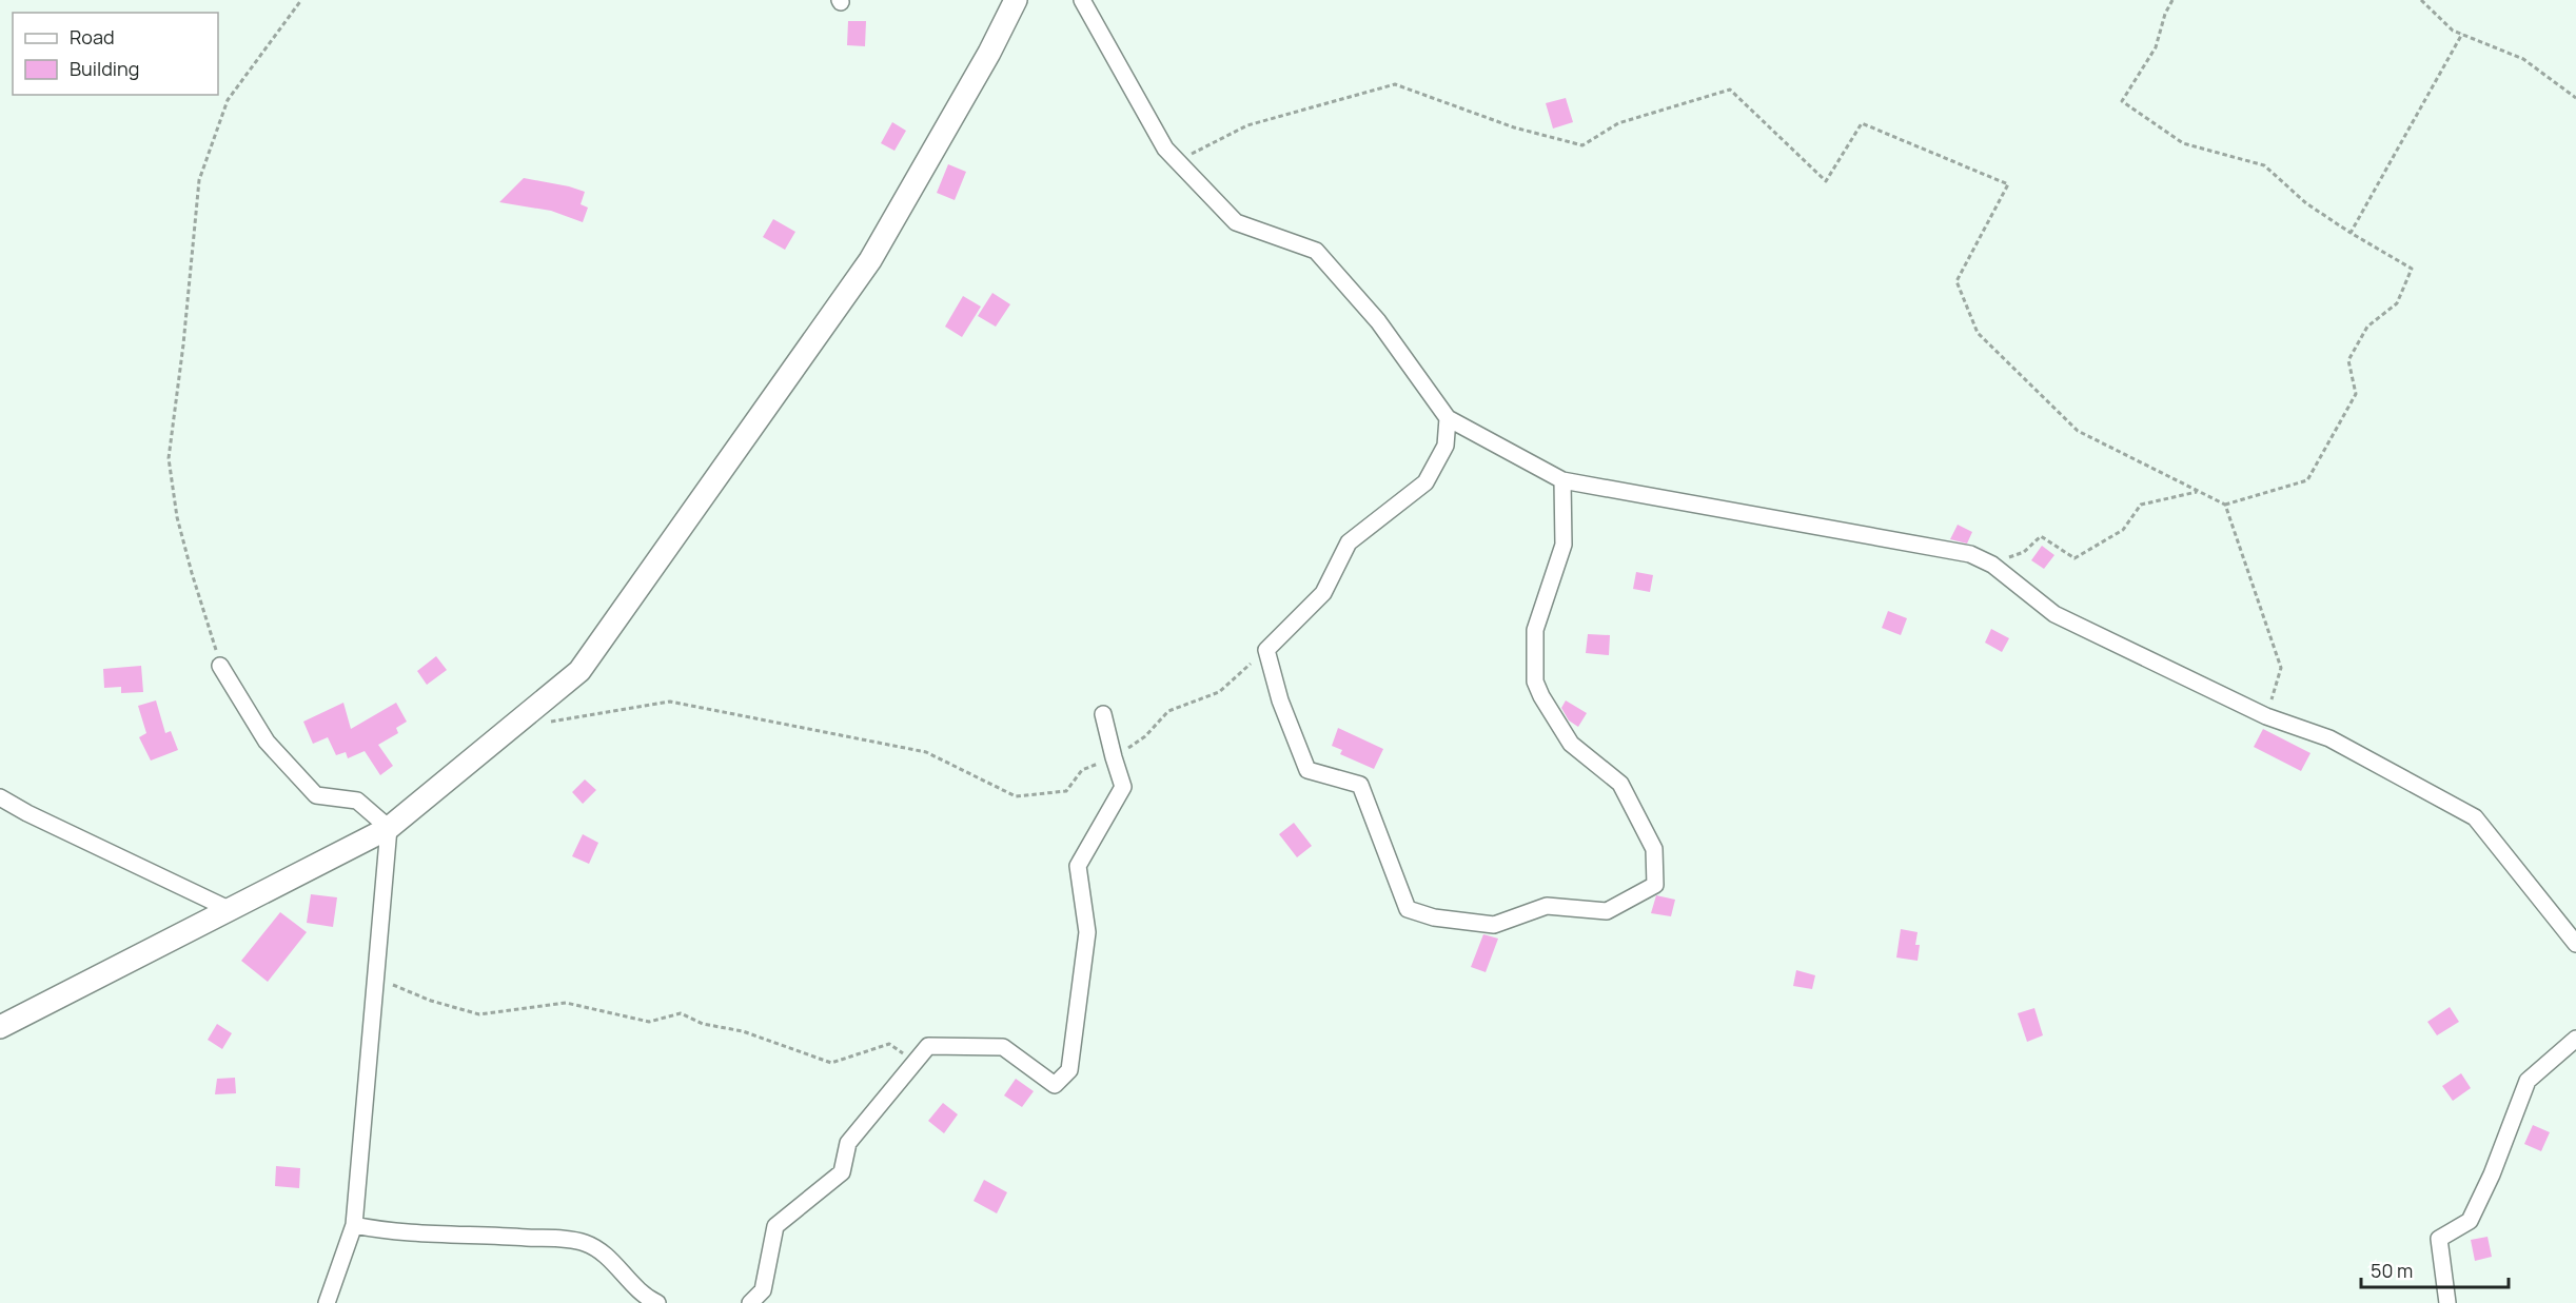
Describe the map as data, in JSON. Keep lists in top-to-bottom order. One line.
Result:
{"legend":["Road","Building"],"scale_bar":"50 m"}
